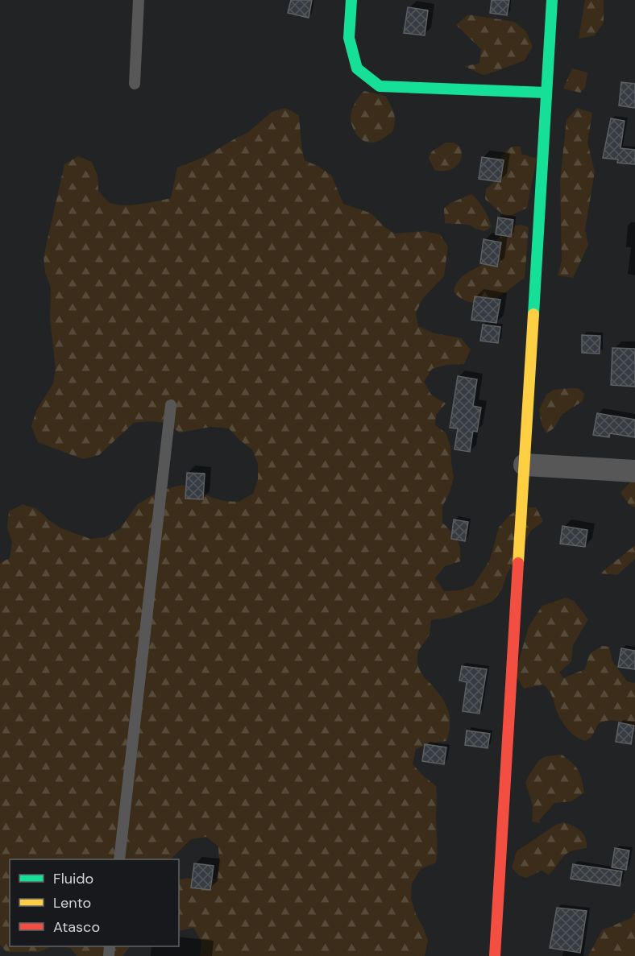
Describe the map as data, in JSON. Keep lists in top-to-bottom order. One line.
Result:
{"legend":["Fluido","Lento","Atasco"]}
